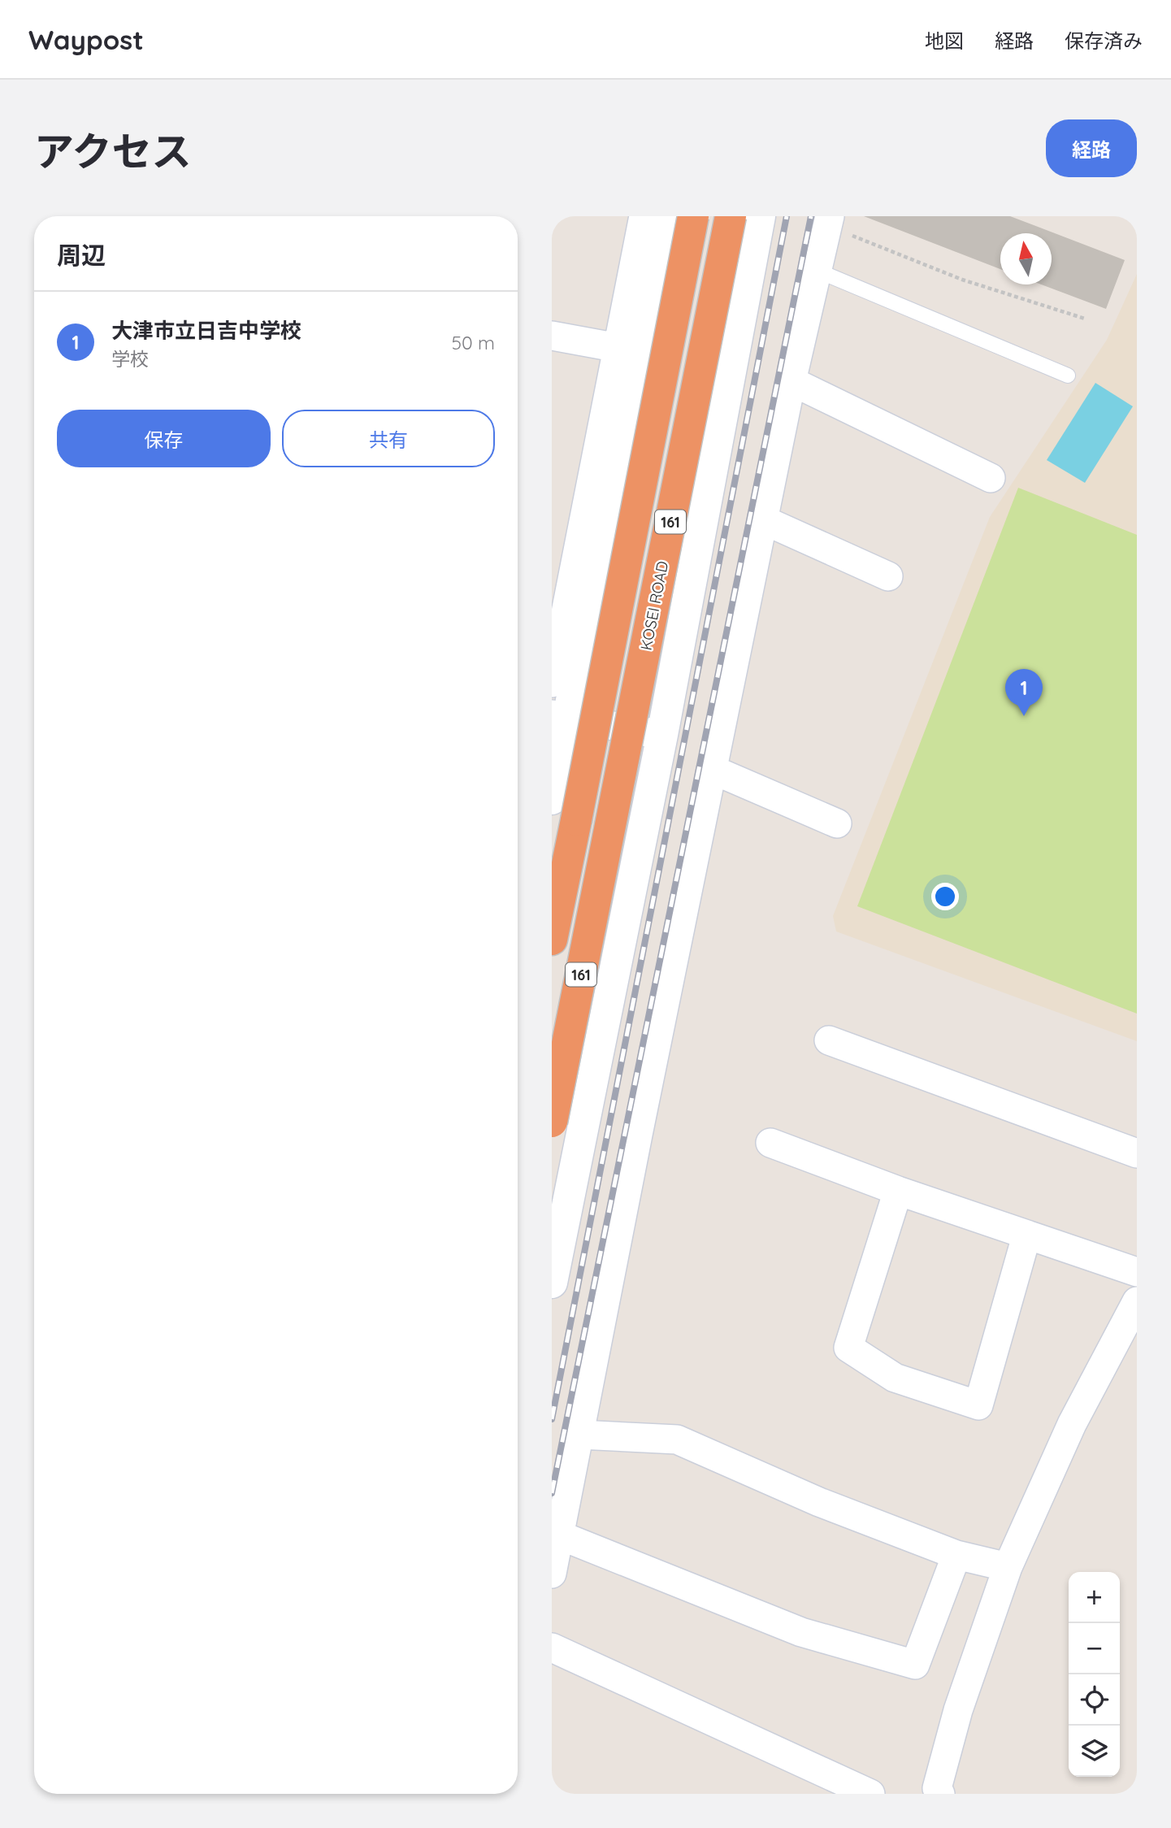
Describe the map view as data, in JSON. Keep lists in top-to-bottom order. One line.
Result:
{"streets":{"highway":["161","KOSEI ROAD"]},"north":"top","page":{"header":"Waypost","nav":["地図","経路","保存済み"],"title":"アクセス","buttons":["経路",["保存","共有"]],"heading":"周辺","list":[{"mark":"1","name":"大津市立日吉中学校","note":"学校","value":"50 m"}],"pins":"1","map_buttons":["+","−"]}}
